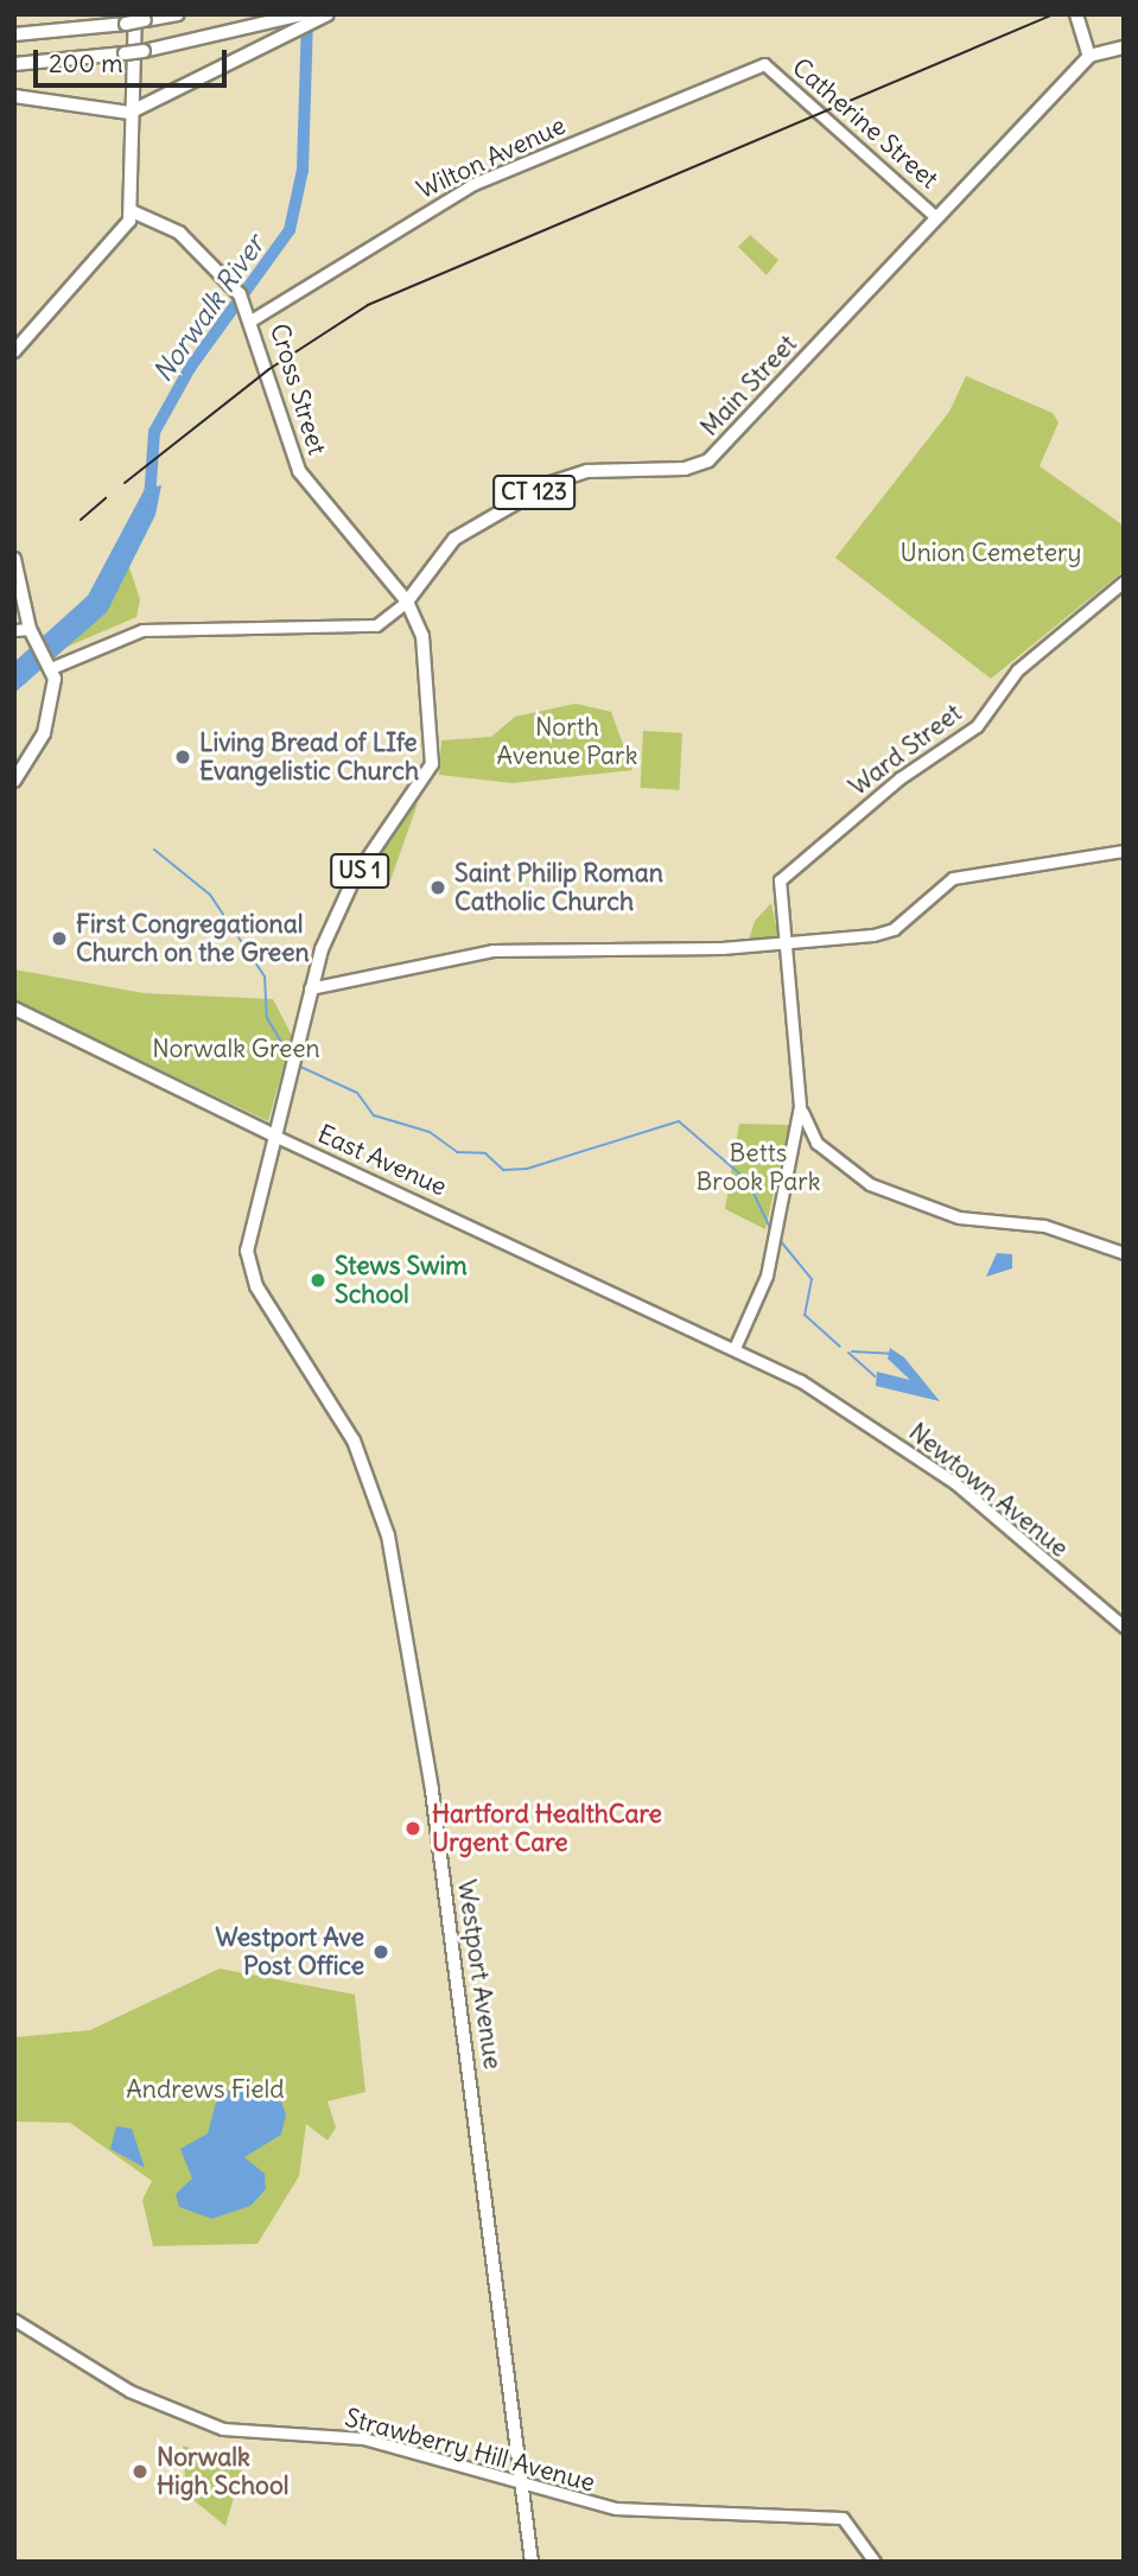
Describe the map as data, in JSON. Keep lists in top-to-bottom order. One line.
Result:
{"streets":{"main road":["Catherine Street","Wilton Avenue","Main Street","Cross Street","CT 123","Ward Street","US 1","East Avenue","Newtown Avenue","Westport Avenue","Strawberry Hill Avenue"]},"crossings":[["Catherine Street","Wilton Avenue"],["Catherine Street","Main Street"],["Wilton Avenue","Cross Street"],["Main Street","Cross Street"],["Main Street","US 1"],["Cross Street","US 1"],["US 1","East Avenue"],["US 1","Westport Avenue"],["East Avenue","Newtown Avenue"],["East Avenue","Westport Avenue"],["Westport Avenue","Strawberry Hill Avenue"]],"water":["Norwalk River"],"parks":["Union Cemetery","North Avenue Park","Norwalk Green","Betts Brook Park","Andrews Field"],"places":["Living Bread of LIfe Evangelistic Church","Saint Philip Roman Catholic Church","First Congregational Church on the Green","Stews Swim School","Hartford HealthCare Urgent Care","Westport Ave Post Office","Norwalk High School"],"scale_bar":"200 m"}
